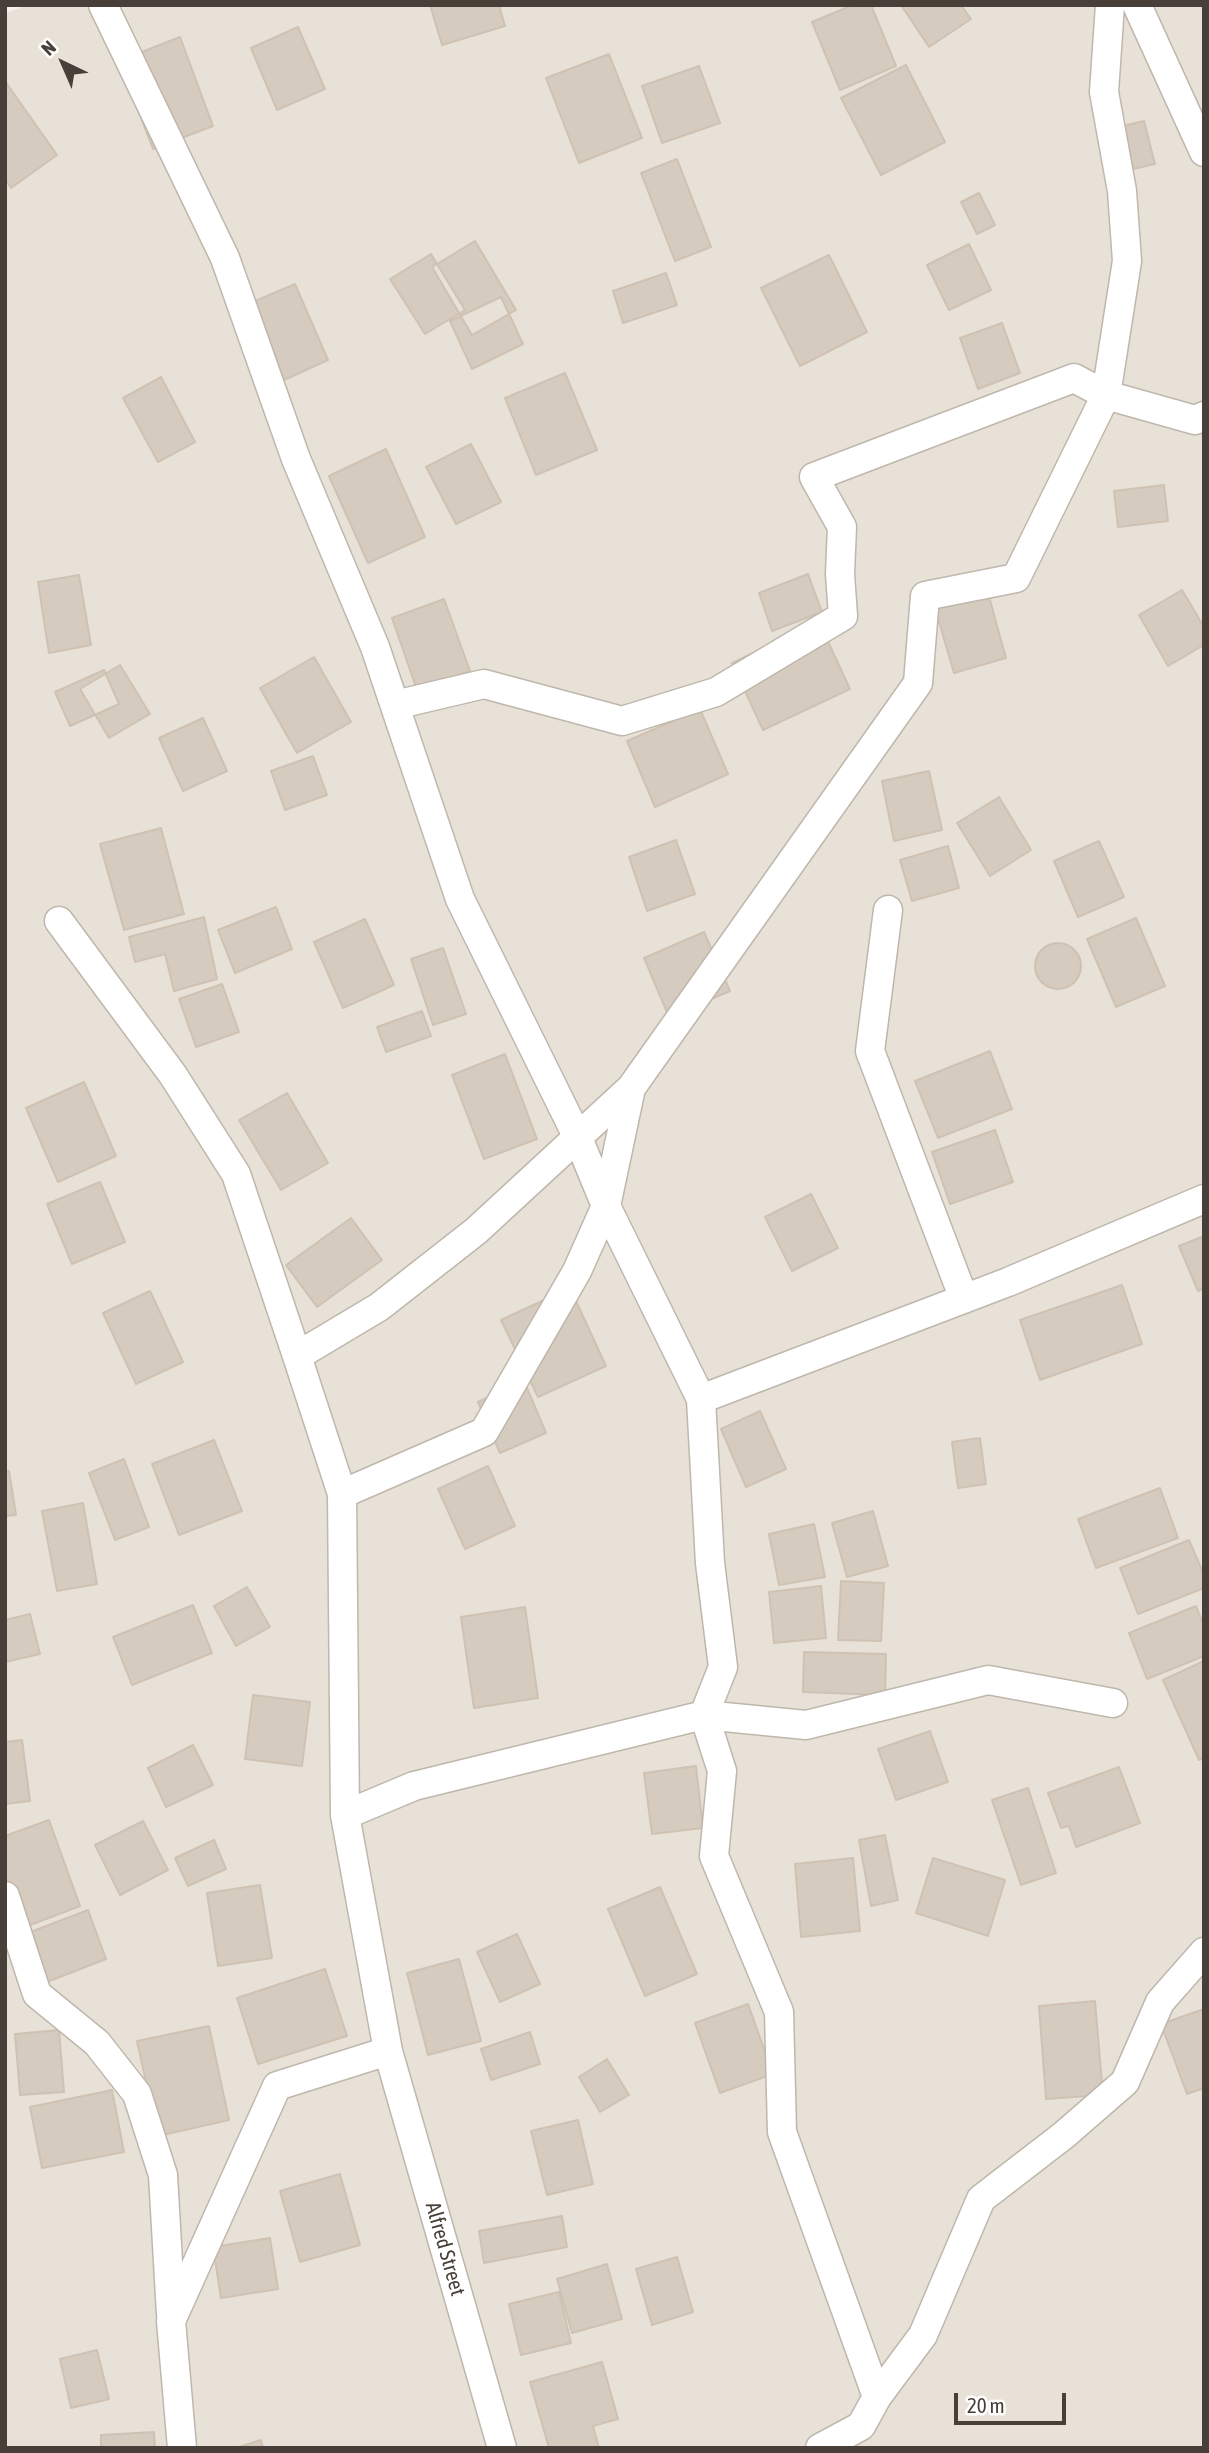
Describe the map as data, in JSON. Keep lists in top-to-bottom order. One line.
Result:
{"streets":{"street":["Alfred Street"]},"scale_bar":"20 m","north":"top left"}
